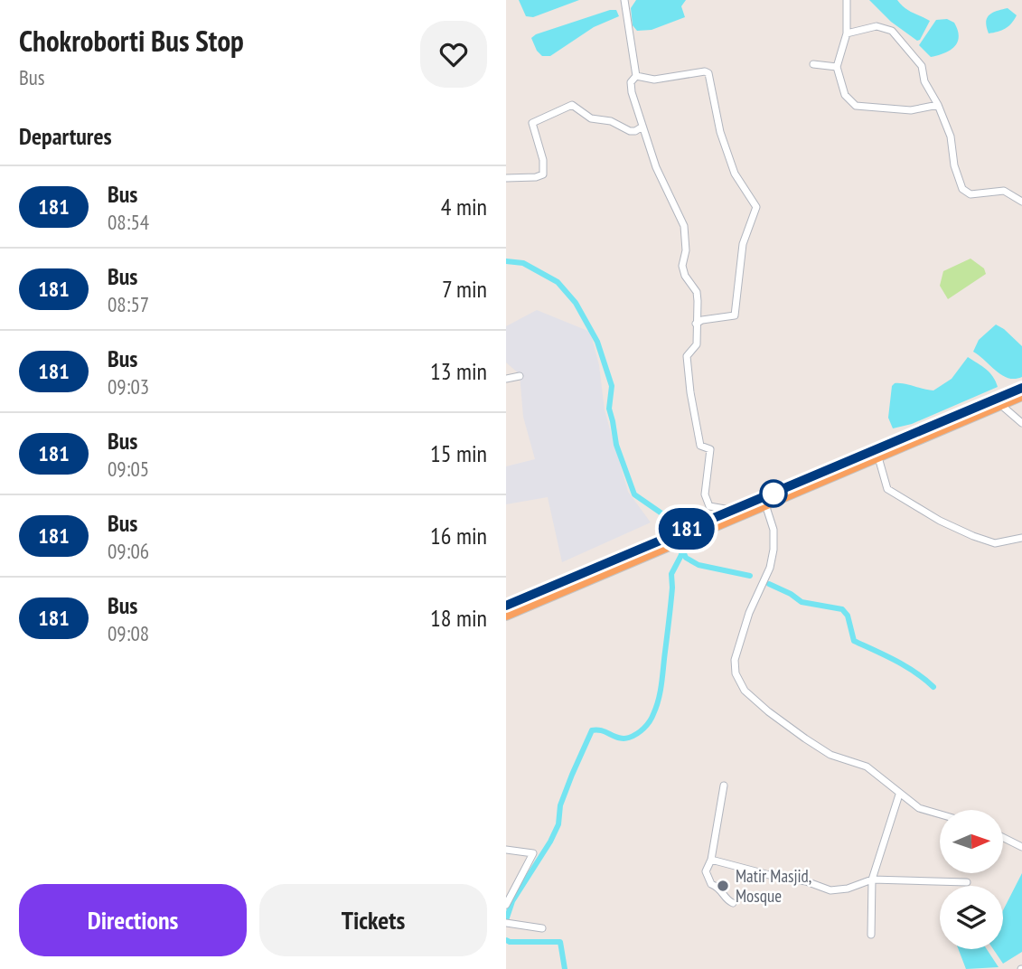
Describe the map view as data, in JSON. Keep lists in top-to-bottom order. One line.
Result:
{"places":["Matir Masjid, Mosque"],"lines":["bus line 181"],"north":"right","page":{"heading":[["Chokroborti Bus Stop","Bus"],"Departures"],"on_map":"181","list":[{"mark":"181","name":"Bus","note":"08:54","value":"4 min"},{"mark":"181","name":"Bus","note":"08:57","value":"7 min"},{"mark":"181","name":"Bus","note":"09:03","value":"13 min"},{"mark":"181","name":"Bus","note":"09:05","value":"15 min"},{"mark":"181","name":"Bus","note":"09:06","value":"16 min"},{"mark":"181","name":"Bus","note":"09:08","value":"18 min"}],"buttons":["Directions","Tickets"]}}
